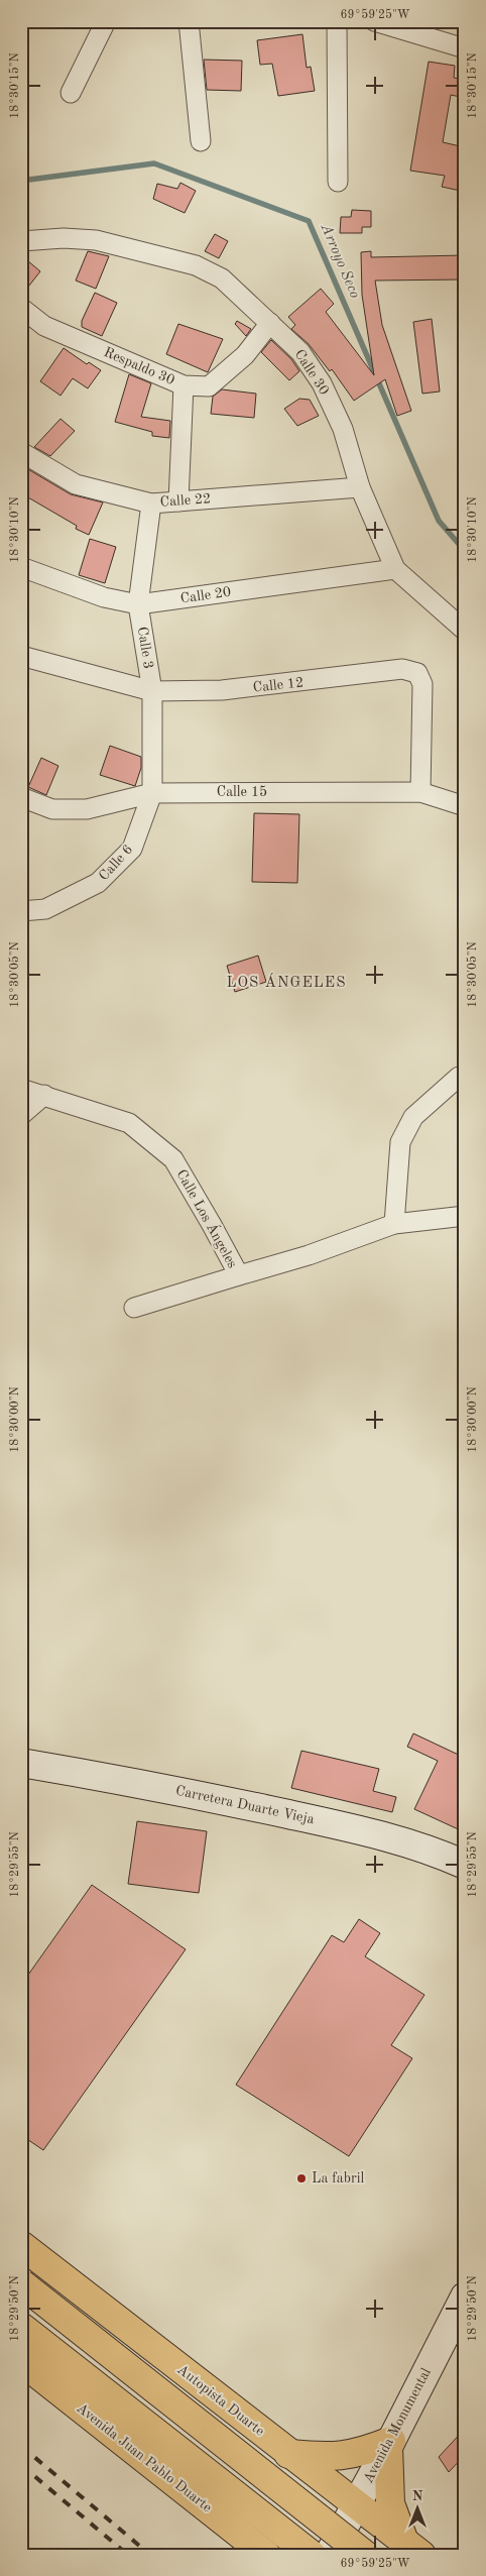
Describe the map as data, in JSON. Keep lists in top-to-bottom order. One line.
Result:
{"streets":{"main road":["Carretera Duarte Vieja","Autopista Duarte","Avenida Monumental","Avenida Juan Pablo Duarte"],"street":["Respaldo 30","Calle 30","Calle 22","Calle 20","Calle 3","Calle 12","Calle 15","Calle 6","Calle Los Ángeles"]},"crossings":[["Respaldo 30","Calle 30"],["Calle 30","Calle 22"],["Calle 30","Calle 20"],["Calle 22","Calle 3"],["Calle 20","Calle 3"],["Calle 3","Calle 12"],["Calle 3","Calle 15"],["Calle 3","Calle 6"],["Calle 12","Calle 15"],["Calle 15","Calle 6"],["Autopista Duarte","Avenida Monumental"]],"districts":["LOS ÁNGELES"],"water":["Arroyo Seco"],"places":["La fabril"],"north":"top","coordinates":["69°59'25\"W","18°30'15\"N","18°30'10\"N","18°30'05\"N","18°30'00\"N","18°29'55\"N","18°29'50\"N"]}
